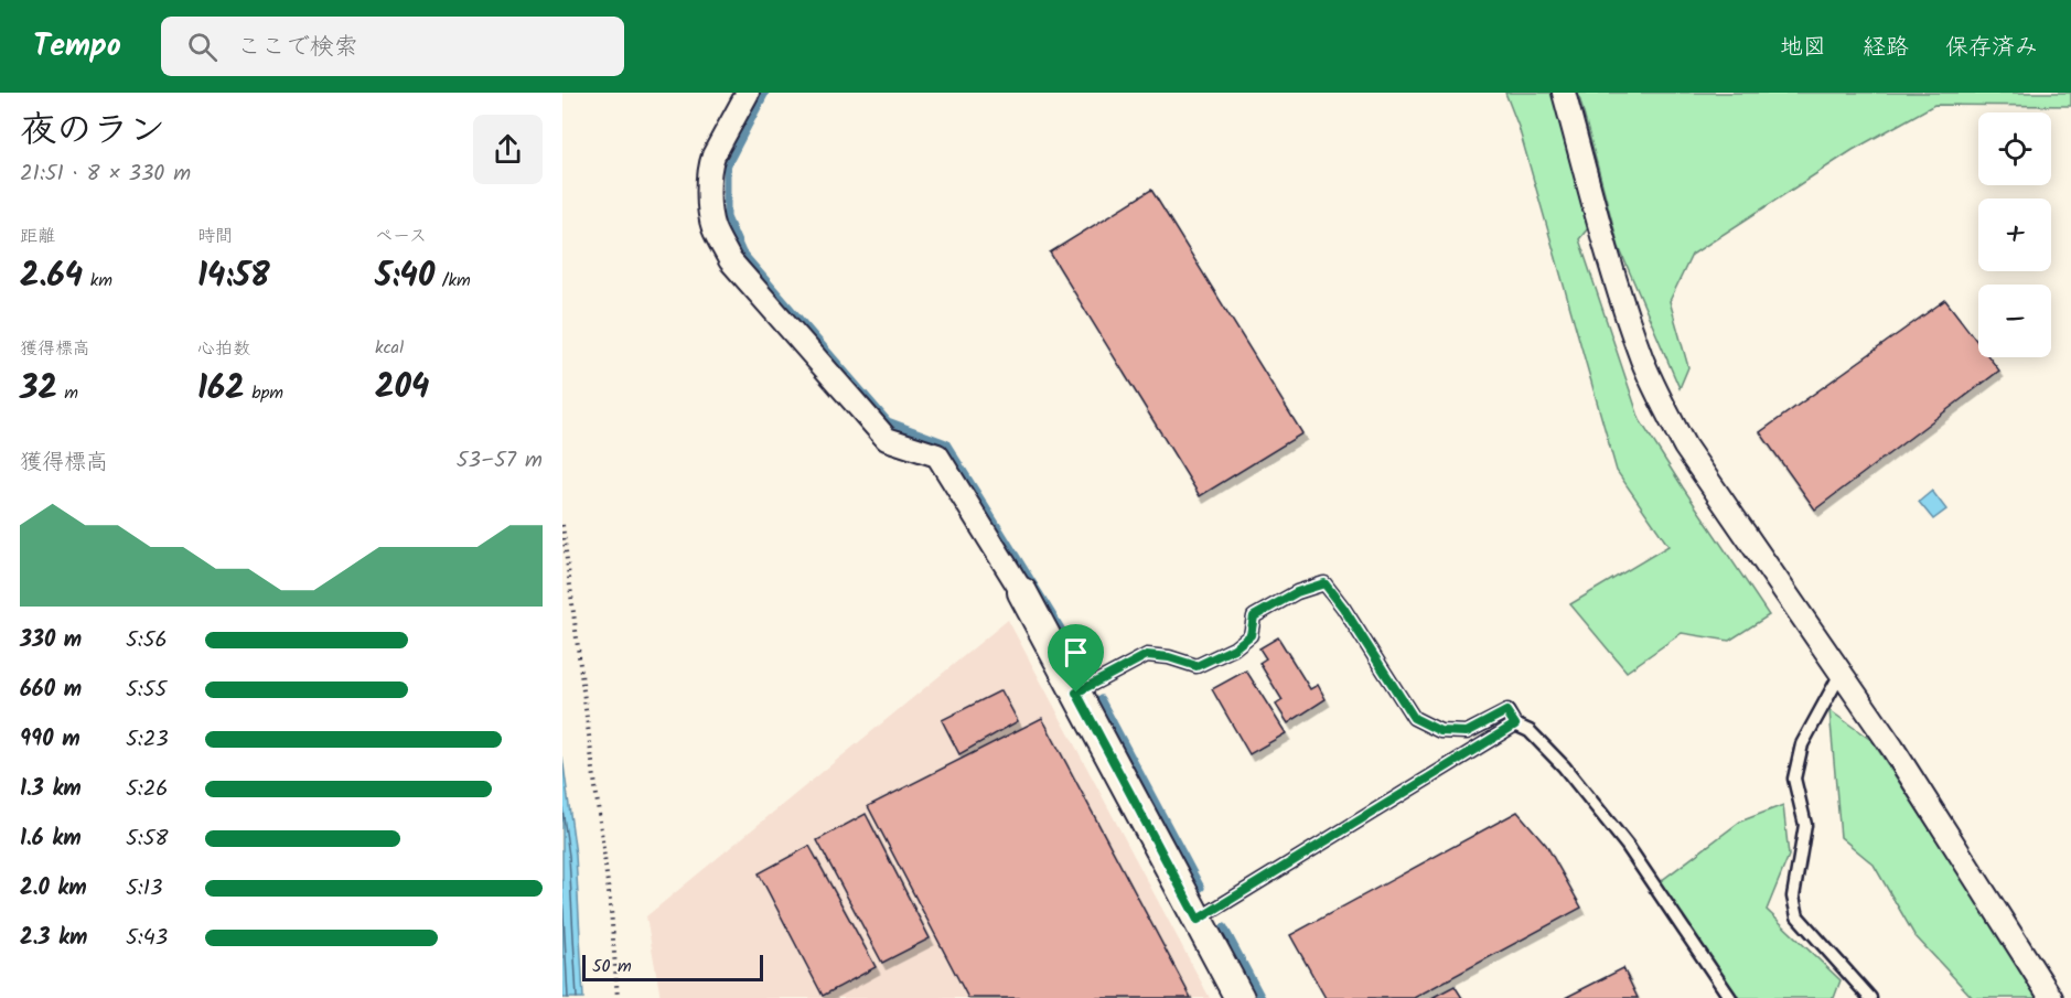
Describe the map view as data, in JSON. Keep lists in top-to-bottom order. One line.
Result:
{"scale_bar":"50 m","page":{"header":"Tempo","search":"ここで検索","nav":["地図","経路","保存済み"],"heading":["夜のラン","21:51 · 8 × 330 m"],"map_buttons":["+","−"],"stats":[["距離","2.64 km"],["時間","14:58"],["ペース","5:40 /km"],["獲得標高","32 m"],["心拍数","162 bpm"],["kcal","204"]],"chart":["獲得標高","53–57 m"],"list":[{"name":"330 m","note":"5:56"},{"name":"660 m","note":"5:55"},{"name":"990 m","note":"5:23"},{"name":"1.3 km","note":"5:26"},{"name":"1.6 km","note":"5:58"},{"name":"2.0 km","note":"5:13"},{"name":"2.3 km","note":"5:43"}],"scale":"50 m"}}
